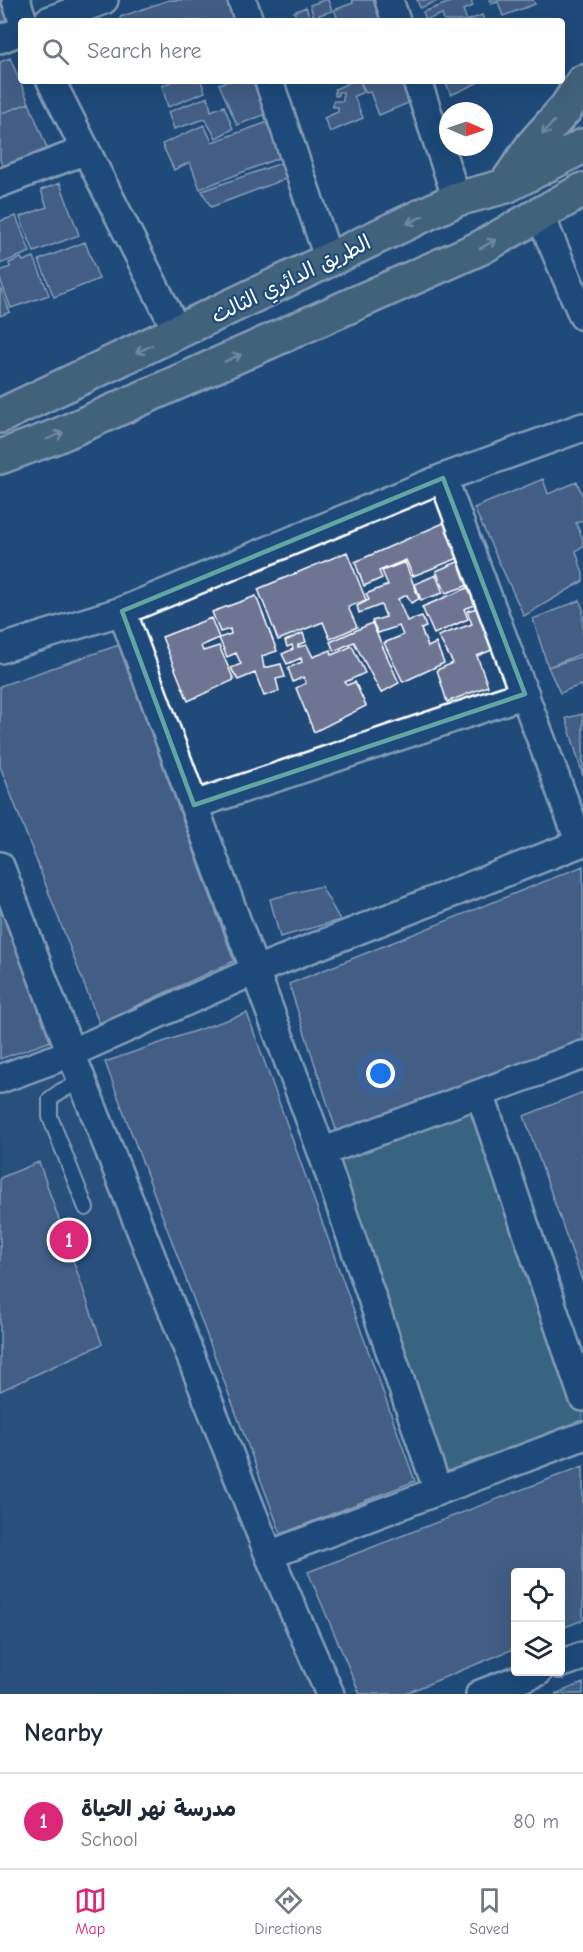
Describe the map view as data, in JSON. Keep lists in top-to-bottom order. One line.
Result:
{"streets":{"highway":["الطريق الدائري الثالث"]},"north":"right","page":{"search":"Search here","pins":"1","heading":"Nearby","list":[{"mark":"1","name":"مدرسة نهر الحياة","note":"School","value":"80 m"}],"nav":["Map","Directions","Saved"]}}
